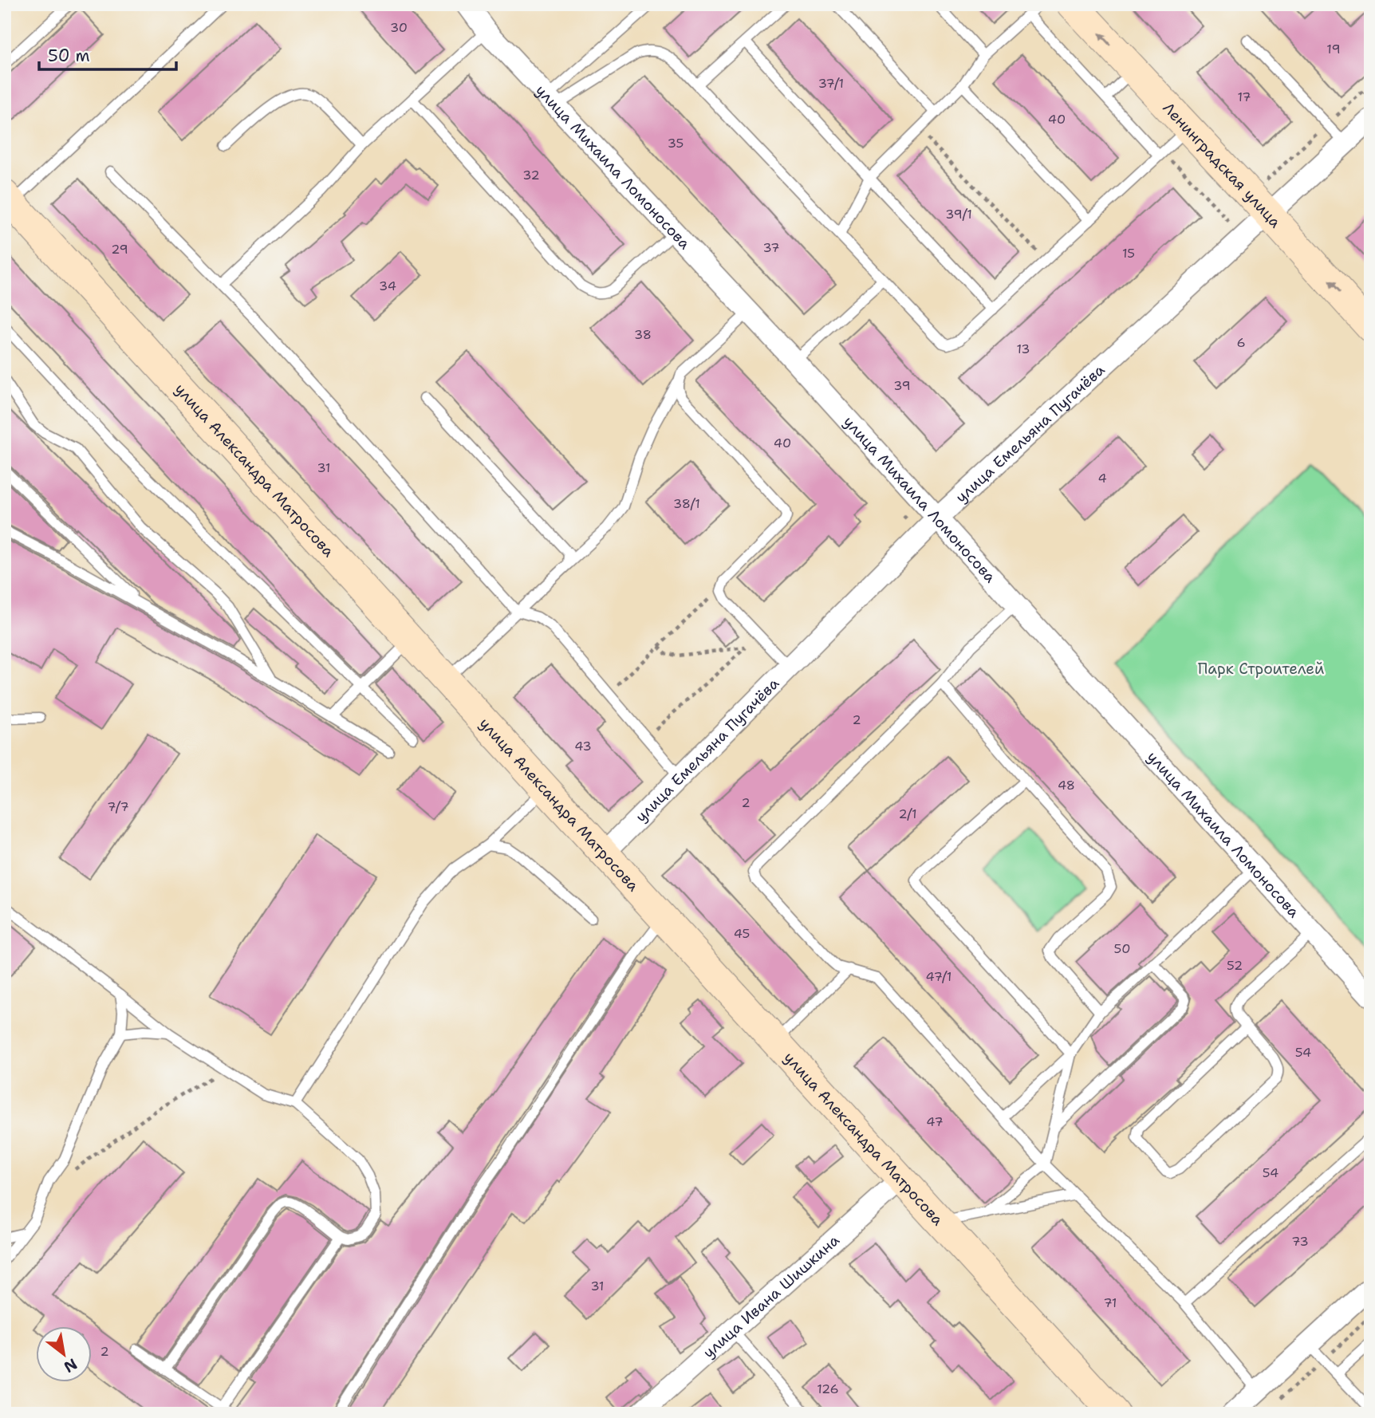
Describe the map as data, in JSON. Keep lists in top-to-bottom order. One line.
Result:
{"streets":{"street":["Ленинградская улица","улица Михаила Ломоносова","улица Емельяна Пугачёва","улица Александра Матросова","улица Ивана Шишкина"]},"crossings":[["Ленинградская улица","улица Емельяна Пугачёва"],["улица Михаила Ломоносова","улица Емельяна Пугачёва"],["улица Емельяна Пугачёва","улица Александра Матросова"],["улица Александра Матросова","улица Ивана Шишкина"]],"one_way":["Ленинградская улица"],"parks":["Парк Строителей"],"house_numbers":["30","19","37/1","17","40","35","32","39/1","37","29","15","34","38","6","13","39","40","31","4","38/1","2","43","48","2","7/7","2/1","45","50","52","47/1","54","47","54","73","31","71","2","126"],"scale_bar":"50 m","north":"bottom right"}
